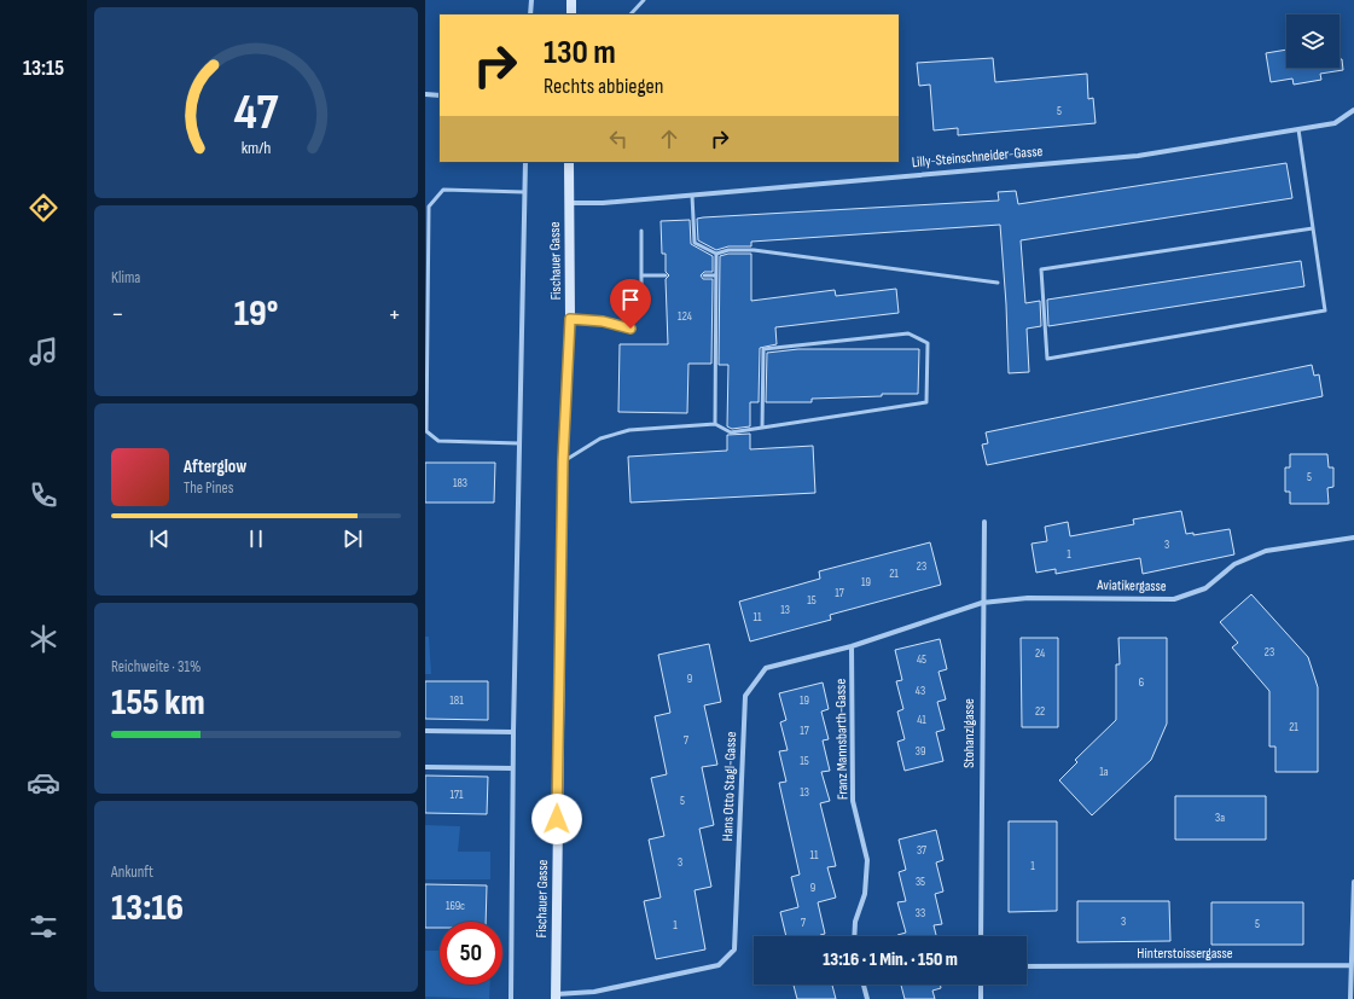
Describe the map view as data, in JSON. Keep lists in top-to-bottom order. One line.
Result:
{"streets":{"main road":["Fischauer Gasse"],"street":["Lilly-Steinschneider-Gasse","Aviatikergasse","Stohanzlgasse","Franz Mannsbarth-Gasse","Hans Otto Stagl-Gasse","Hinterstoissergasse"]},"crossings":[["Lilly-Steinschneider-Gasse","Fischauer Gasse"],["Fischauer Gasse","Hans Otto Stagl-Gasse"],["Aviatikergasse","Stohanzlgasse"],["Aviatikergasse","Hans Otto Stagl-Gasse"],["Stohanzlgasse","Hans Otto Stagl-Gasse"],["Franz Mannsbarth-Gasse","Hans Otto Stagl-Gasse"]],"house_numbers":["5","124","5","183","3","1","23","21","19","17","15","13","11","23","24","45","9","6","43","181","19","22","41","21","17","7","39","15","1a","13","171","5","3a","37","11","3","1","35","9","169c","33","3","7","5","1"],"page":{"tabs":"13:15","turn":["130 m","Rechts abbiegen"],"tile":["Klima",["Reichweite · 31%","155 km"],["Ankunft","13:16"]],"heat":["−","19°","+"],"song":["Afterglow","The Pines"],"limit":"50","trip":"13:16 · 1 Min. · 150 m","gauge":["47","km/h"]}}
